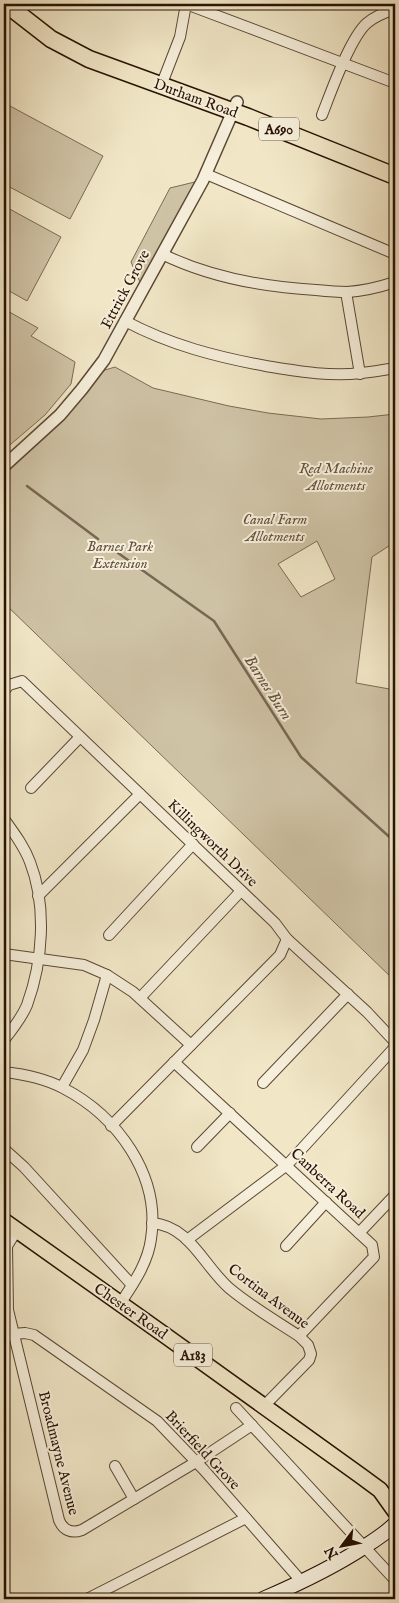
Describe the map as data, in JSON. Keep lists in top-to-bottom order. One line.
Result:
{"streets":{"highway":["Durham Road","A690"],"main road":["Chester Road","A183"],"street":["Ettrick Grove","Killingworth Drive","Canberra Road","Cortina Avenue","Brierfield Grove","Broadmayne Avenue"]},"crossings":[["Durham Road","Ettrick Grove"],["Canberra Road","Cortina Avenue"],["Cortina Avenue","Chester Road"],["Chester Road","Broadmayne Avenue"],["Brierfield Grove","Broadmayne Avenue"]],"water":["Barnes Burn"],"parks":["Red Machine Allotments","Canal Farm Allotments","Barnes Park Extension"],"north":"bottom left"}
